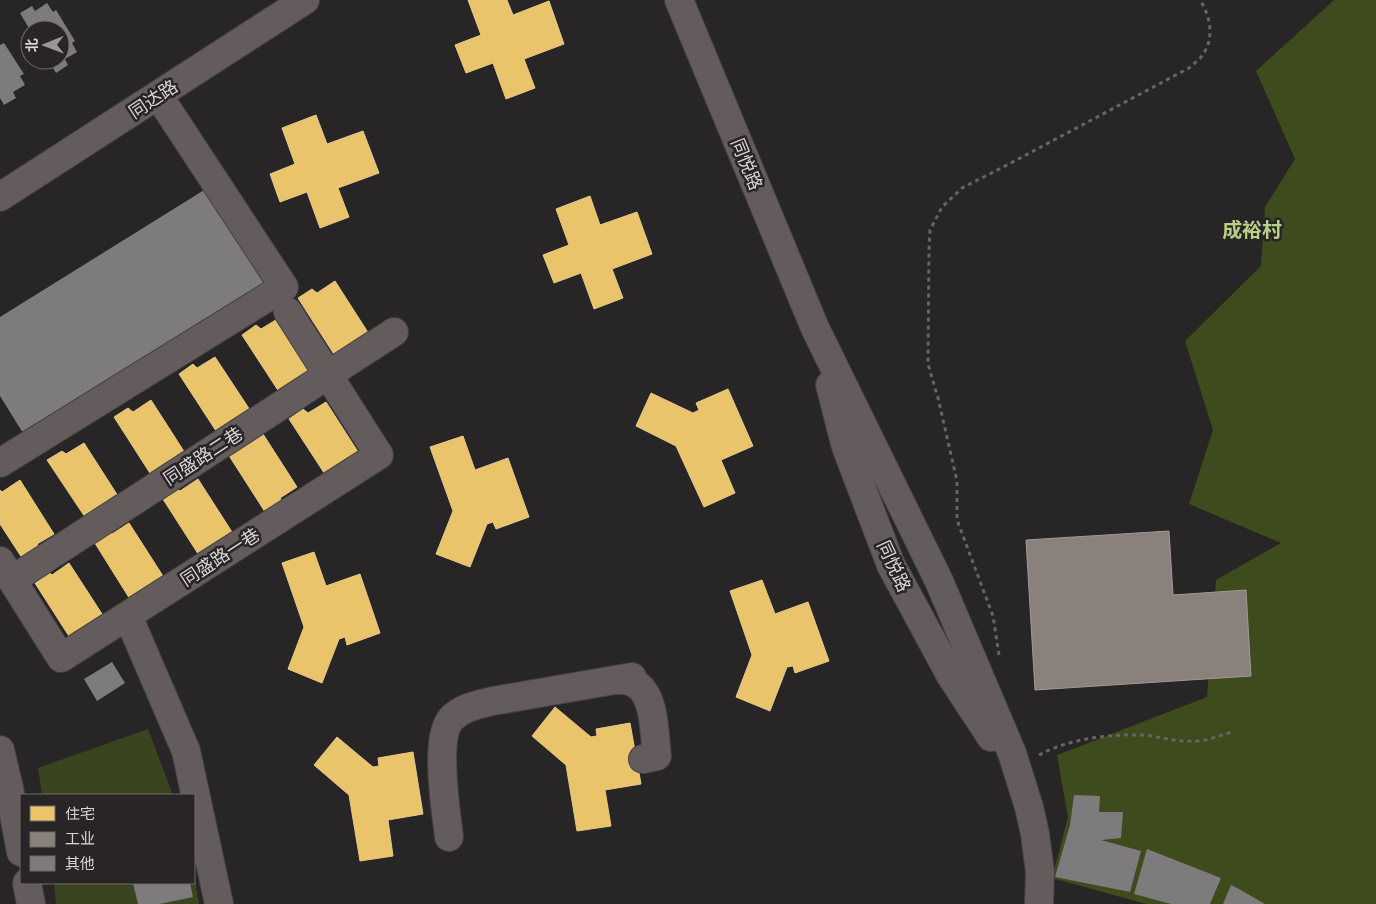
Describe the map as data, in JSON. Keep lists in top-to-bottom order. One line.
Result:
{"streets":{"street":["同达路","同悦路","同盛路二巷","同盛路一巷"]},"crossings":[["同盛路二巷","同盛路一巷"]],"districts":["成裕村"],"legend":["住宅","工业","其他"],"north":"left"}
